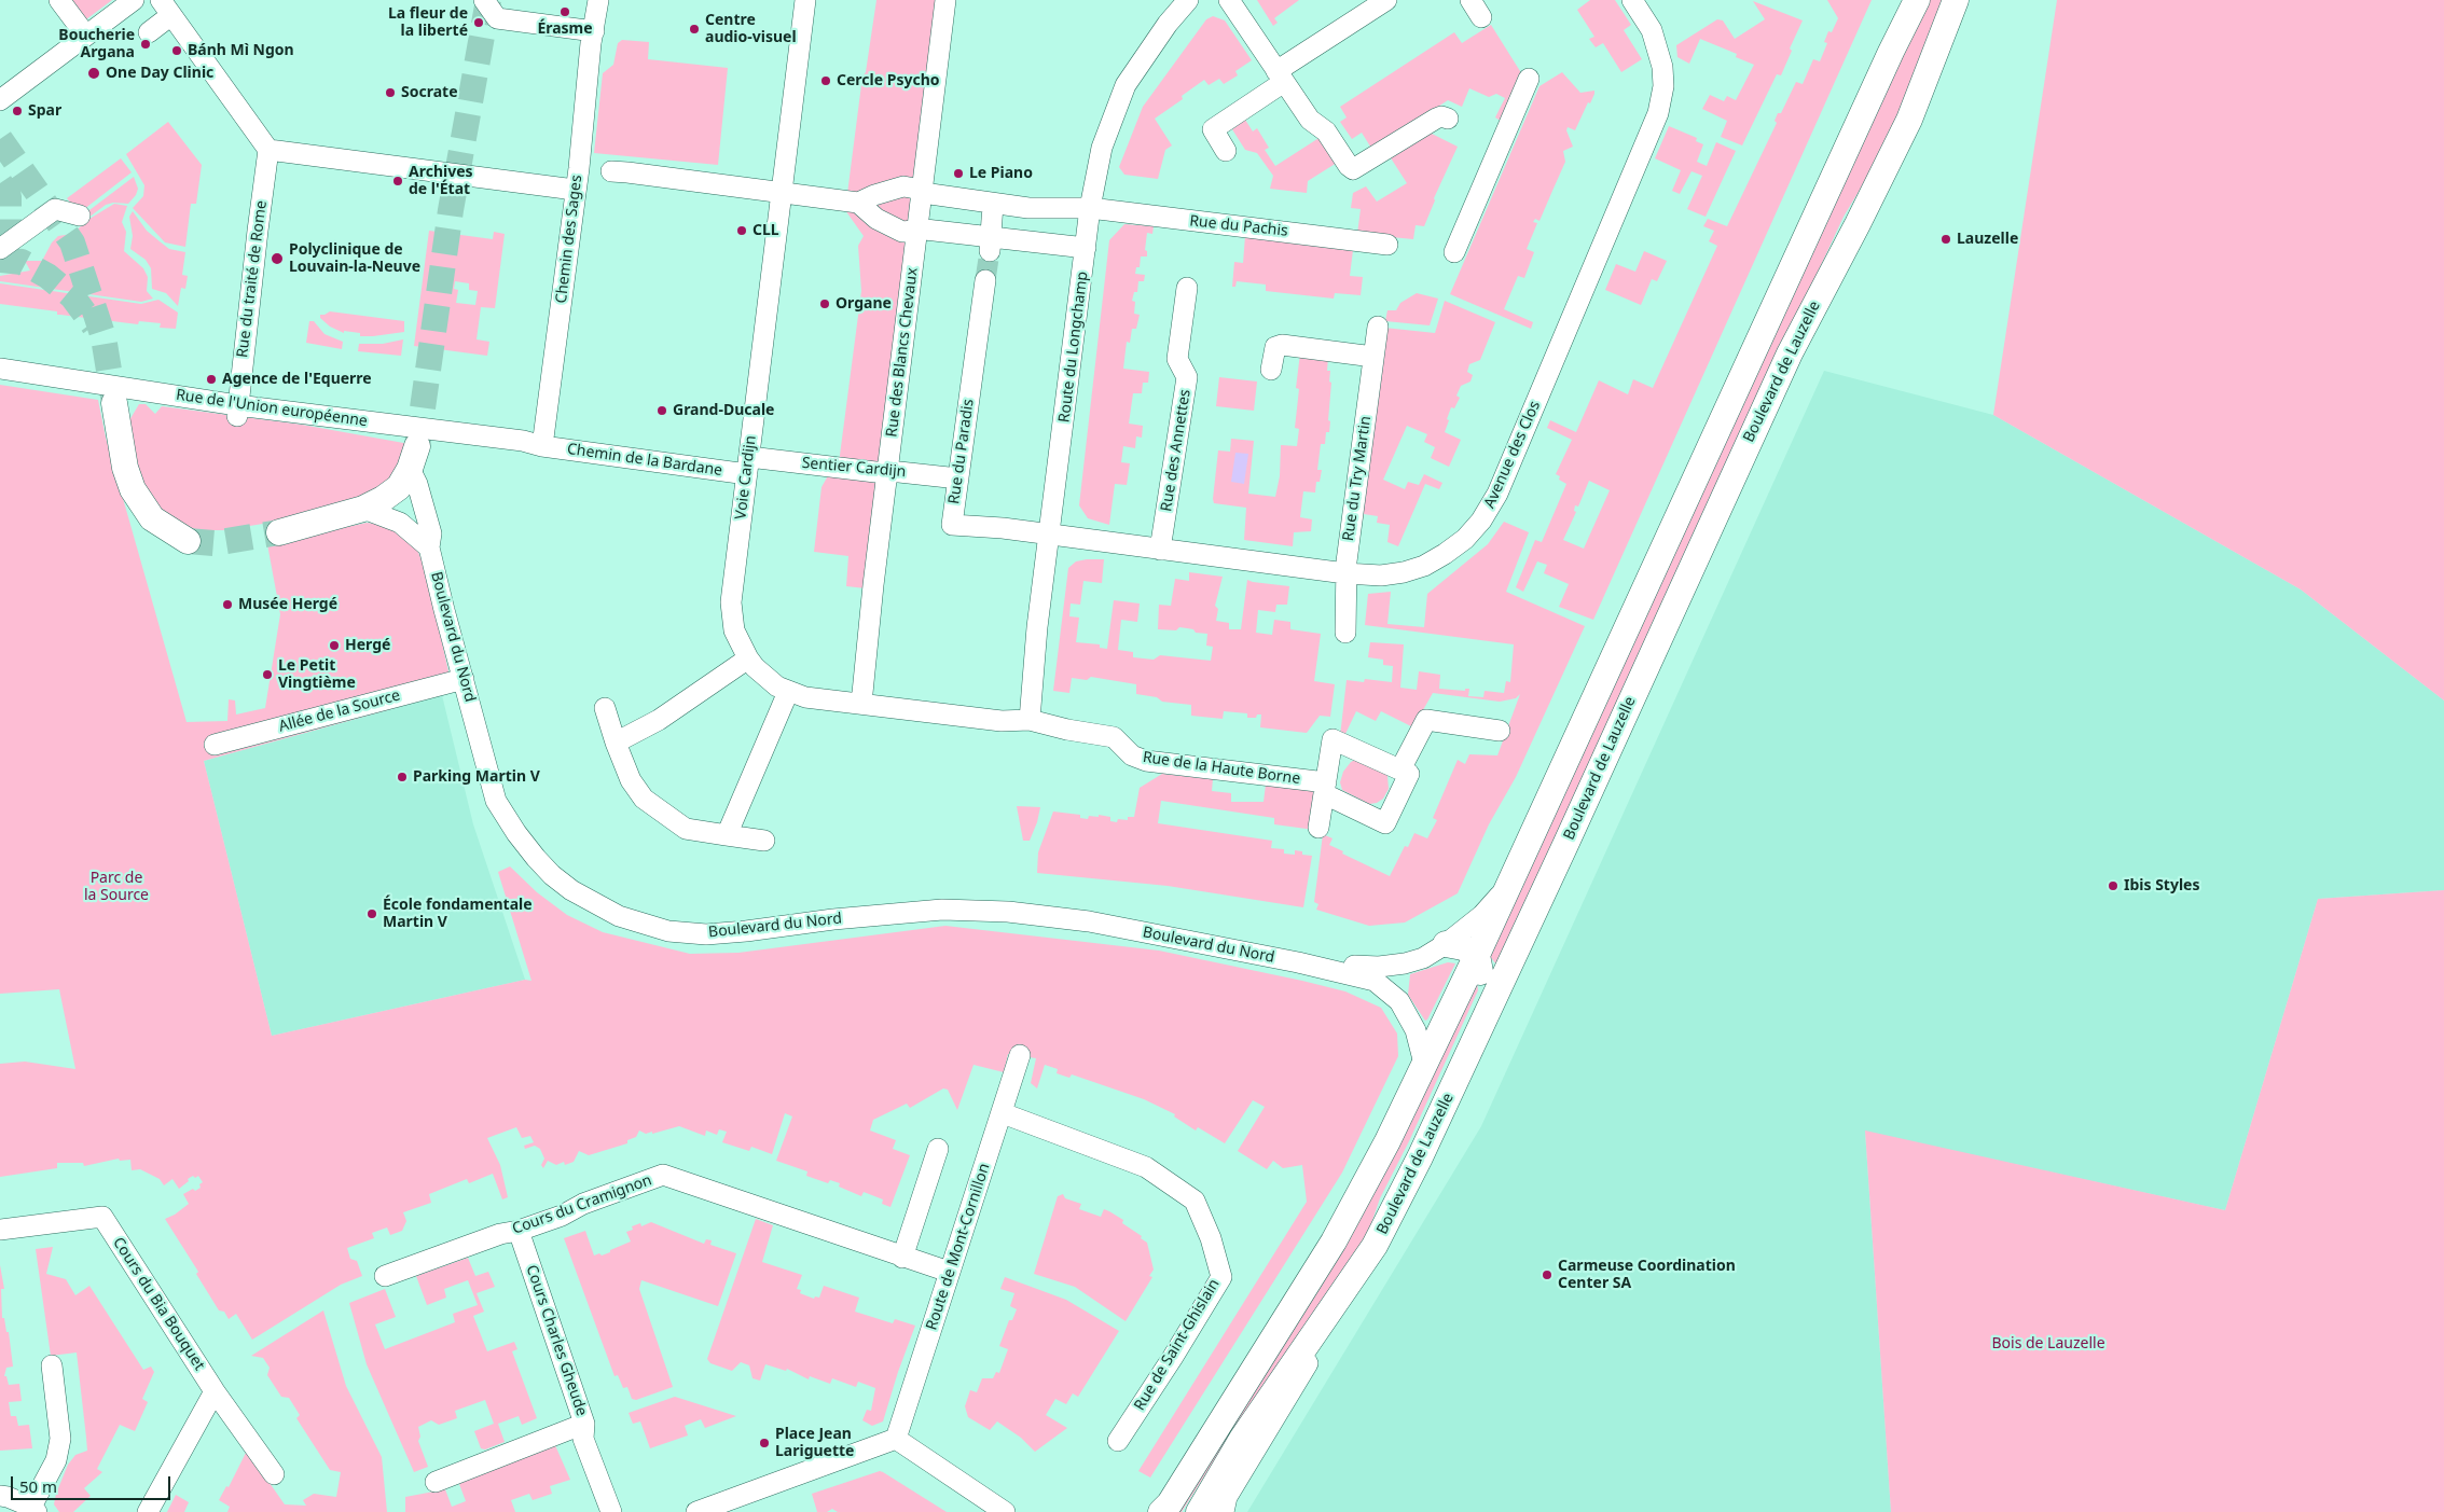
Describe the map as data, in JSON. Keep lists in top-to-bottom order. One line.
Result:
{"streets":{"main road":["Boulevard de Lauzelle"],"street":["Rue du Pachis","Chemin des Sages","Rue du traité de Rome","Route du Longchamp","Rue des Blancs Chevaux","Rue de l'Union européenne","Rue des Annettes","Rue du Paradis","Avenue des Clos","Chemin de la Bardane","Sentier Cardijn","Voie Cardijn","Rue du Try Martin","Boulevard du Nord","Allée de la Source","Rue de la Haute Borne","Cours du Cramignon","Route de Mont-Cornillon","Cours du Bia Bouquet","Cours Charles Gheude","Rue de Saint-Ghislain"]},"crossings":[["Rue du Pachis","Route du Longchamp"],["Chemin des Sages","Rue de l'Union européenne"],["Chemin des Sages","Chemin de la Bardane"],["Rue du traité de Rome","Rue de l'Union européenne"],["Route du Longchamp","Rue du Paradis"],["Route du Longchamp","Avenue des Clos"],["Route du Longchamp","Voie Cardijn"],["Route du Longchamp","Rue de la Haute Borne"],["Rue des Blancs Chevaux","Sentier Cardijn"],["Rue des Blancs Chevaux","Voie Cardijn"],["Rue de l'Union européenne","Chemin de la Bardane"],["Rue des Annettes","Avenue des Clos"],["Rue du Paradis","Avenue des Clos"],["Rue du Paradis","Sentier Cardijn"],["Avenue des Clos","Rue du Try Martin"],["Chemin de la Bardane","Sentier Cardijn"],["Chemin de la Bardane","Voie Cardijn"],["Sentier Cardijn","Voie Cardijn"],["Voie Cardijn","Rue de la Haute Borne"],["Boulevard du Nord","Allée de la Source"],["Cours du Cramignon","Route de Mont-Cornillon"],["Cours du Cramignon","Cours Charles Gheude"],["Route de Mont-Cornillon","Rue de Saint-Ghislain"]],"parks":["Parc de la Source","Bois de Lauzelle"],"places":["Érasme","La fleur de la liberté","Centre audio-visuel","Boucherie Argana","Bánh Mì Ngon","One Day Clinic","Cercle Psycho","Socrate","Spar","Le Piano","Archives de l'État","CLL","Lauzelle","Polyclinique de Louvain-la-Neuve","Organe","Agence de l'Equerre","Grand-Ducale","Musée Hergé","Hergé","Le Petit Vingtième","Parking Martin V","Ibis Styles","École fondamentale Martin V","Carmeuse Coordination Center SA","Place Jean Lariguette"],"scale_bar":"50 m"}
